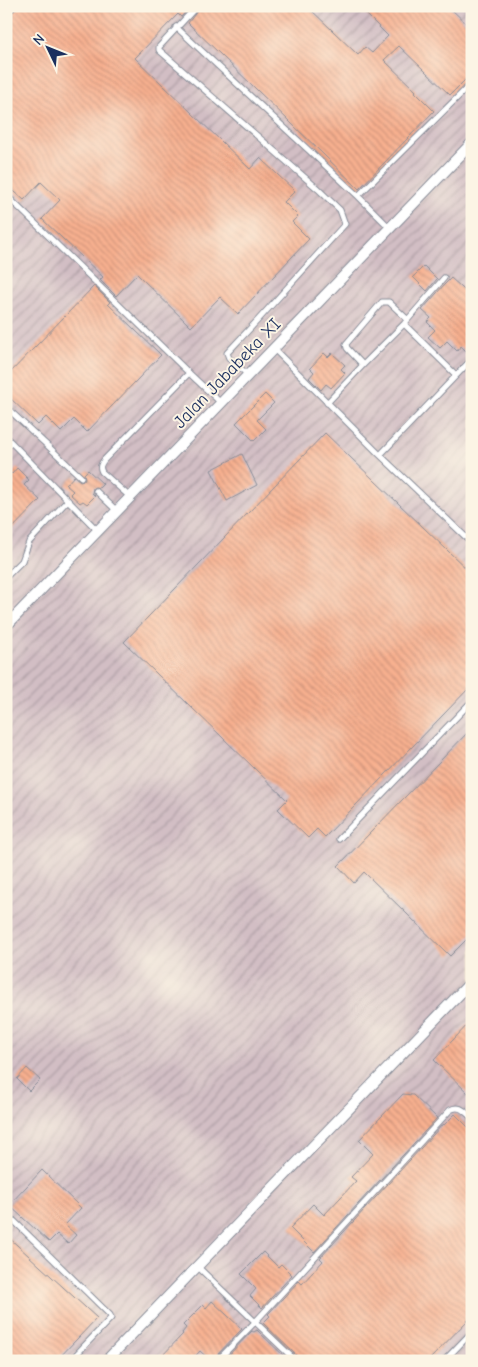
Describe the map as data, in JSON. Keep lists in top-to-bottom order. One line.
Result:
{"streets":{"street":["Jalan Jababeka XI"]},"north":"top left"}
